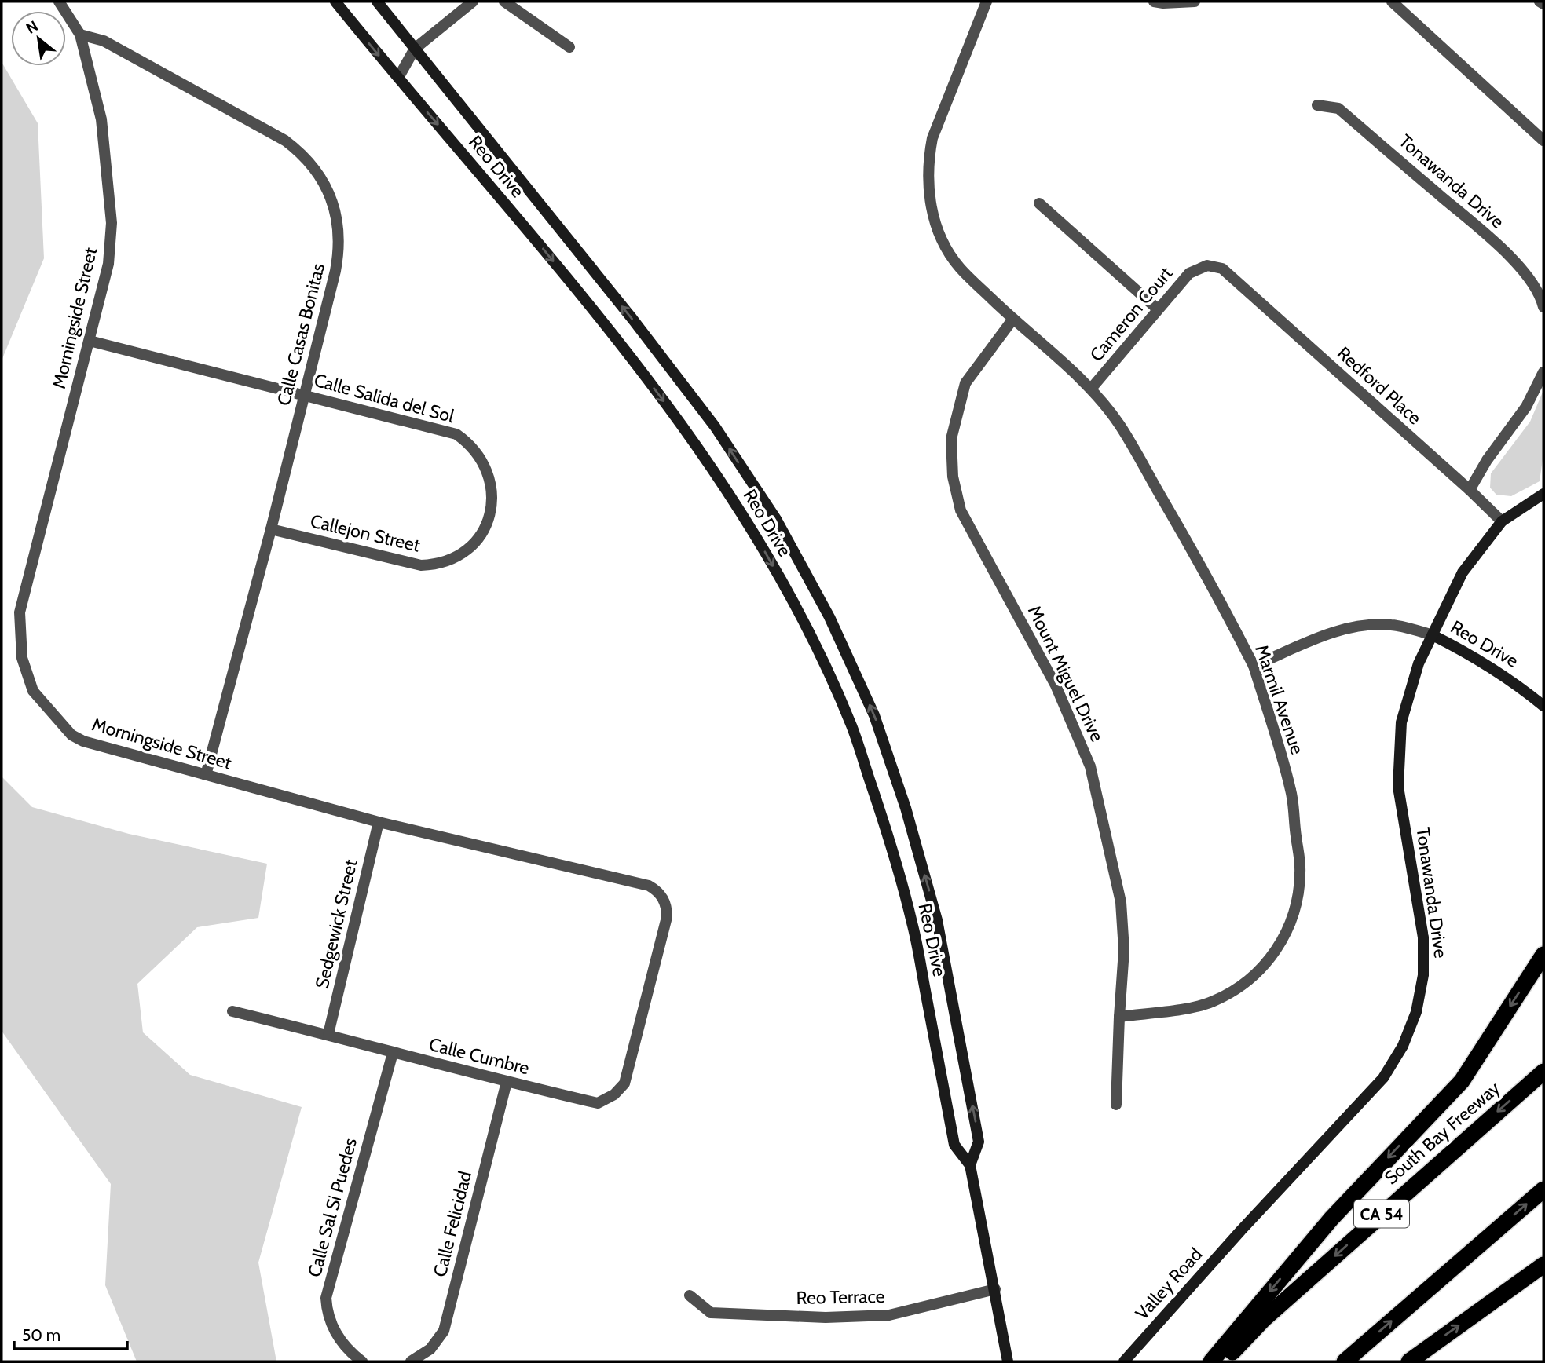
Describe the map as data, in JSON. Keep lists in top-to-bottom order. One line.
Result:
{"streets":{"highway":["South Bay Freeway","CA 54"],"main road":["Reo Drive","Tonawanda Drive","Valley Road"],"street":["Cameron Court","Morningside Street","Calle Casas Bonitas","Redford Place","Calle Salida del Sol","Callejon Street","Mount Miguel Drive","Marmil Avenue","Sedgewick Street","Calle Cumbre","Calle Sal Si Puedes","Calle Felicidad","Reo Terrace"]},"crossings":[["Reo Drive","Tonawanda Drive"],["Reo Drive","Reo Terrace"],["Tonawanda Drive","Redford Place"],["Tonawanda Drive","Valley Road"],["Cameron Court","Redford Place"],["Cameron Court","Marmil Avenue"],["Morningside Street","Calle Casas Bonitas"],["Morningside Street","Calle Salida del Sol"],["Morningside Street","Sedgewick Street"],["Morningside Street","Calle Cumbre"],["Calle Casas Bonitas","Calle Salida del Sol"],["Calle Casas Bonitas","Callejon Street"],["Calle Salida del Sol","Callejon Street"],["Mount Miguel Drive","Marmil Avenue"],["Sedgewick Street","Calle Cumbre"],["Calle Cumbre","Calle Sal Si Puedes"],["Calle Cumbre","Calle Felicidad"]],"scale_bar":"50 m","north":"top left"}
